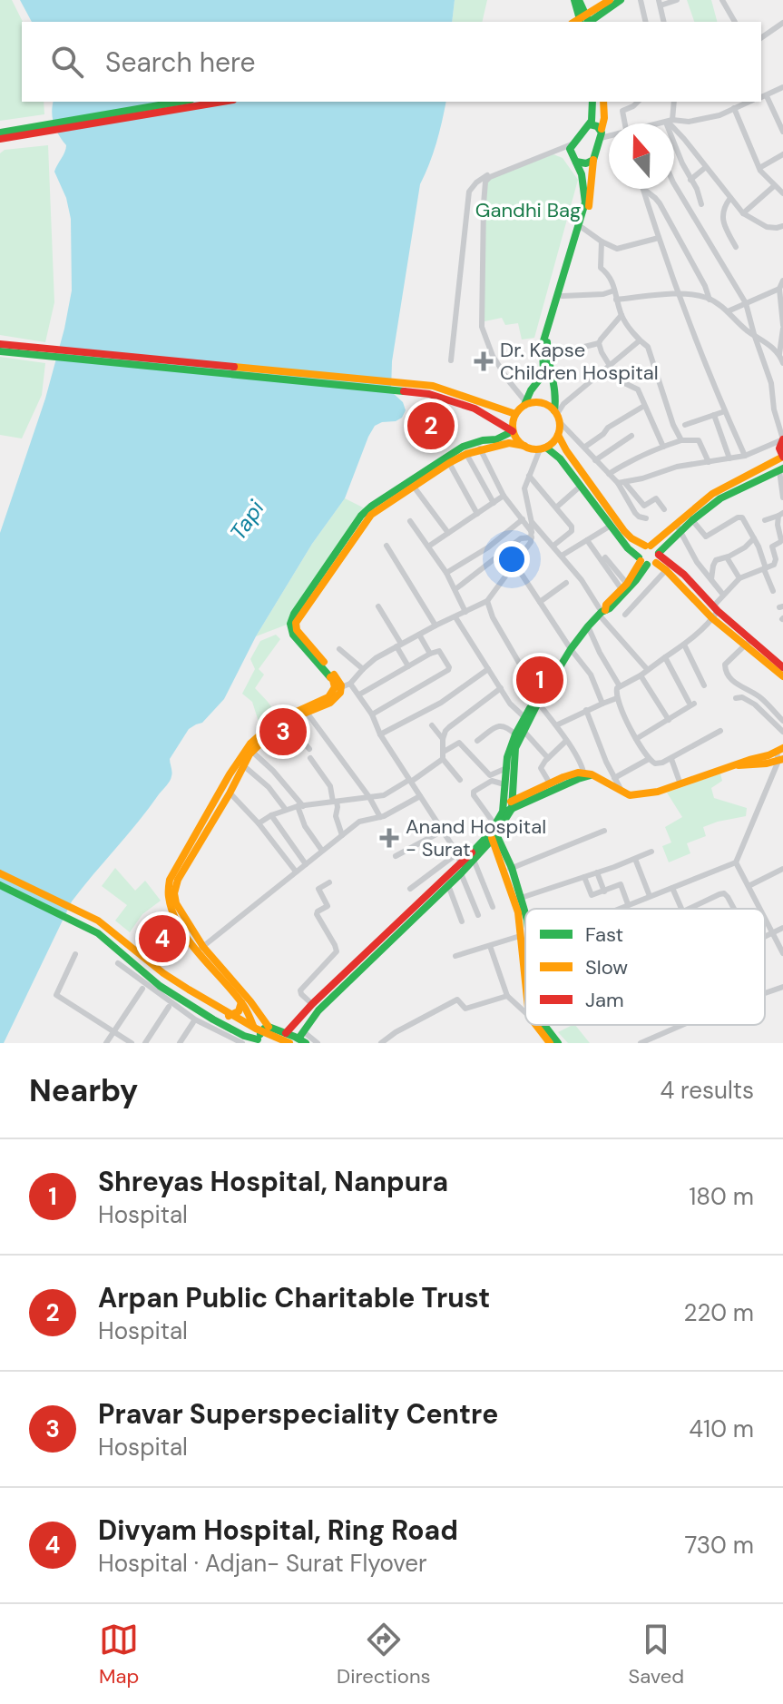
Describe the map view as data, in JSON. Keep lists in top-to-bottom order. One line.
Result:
{"water":["Tapi"],"parks":["Gandhi Bag"],"places":{"health":["Dr. Kapse Children Hospital","Anand Hospital - Surat"]},"legend":["Fast","Slow","Jam"],"north":"top","page":{"search":"Search here","pins":["2","1","3","4"],"heading":["Nearby","4 results"],"list":[{"mark":"1","name":"Shreyas Hospital, Nanpura","note":"Hospital","value":"180 m"},{"mark":"2","name":"Arpan Public Charitable Trust","note":"Hospital","value":"220 m"},{"mark":"3","name":"Pravar Superspeciality Centre","note":"Hospital","value":"410 m"},{"mark":"4","name":"Divyam Hospital, Ring Road","note":"Hospital · Adjan- Surat Flyover","value":"730 m"}],"nav":["Map","Directions","Saved"]}}
